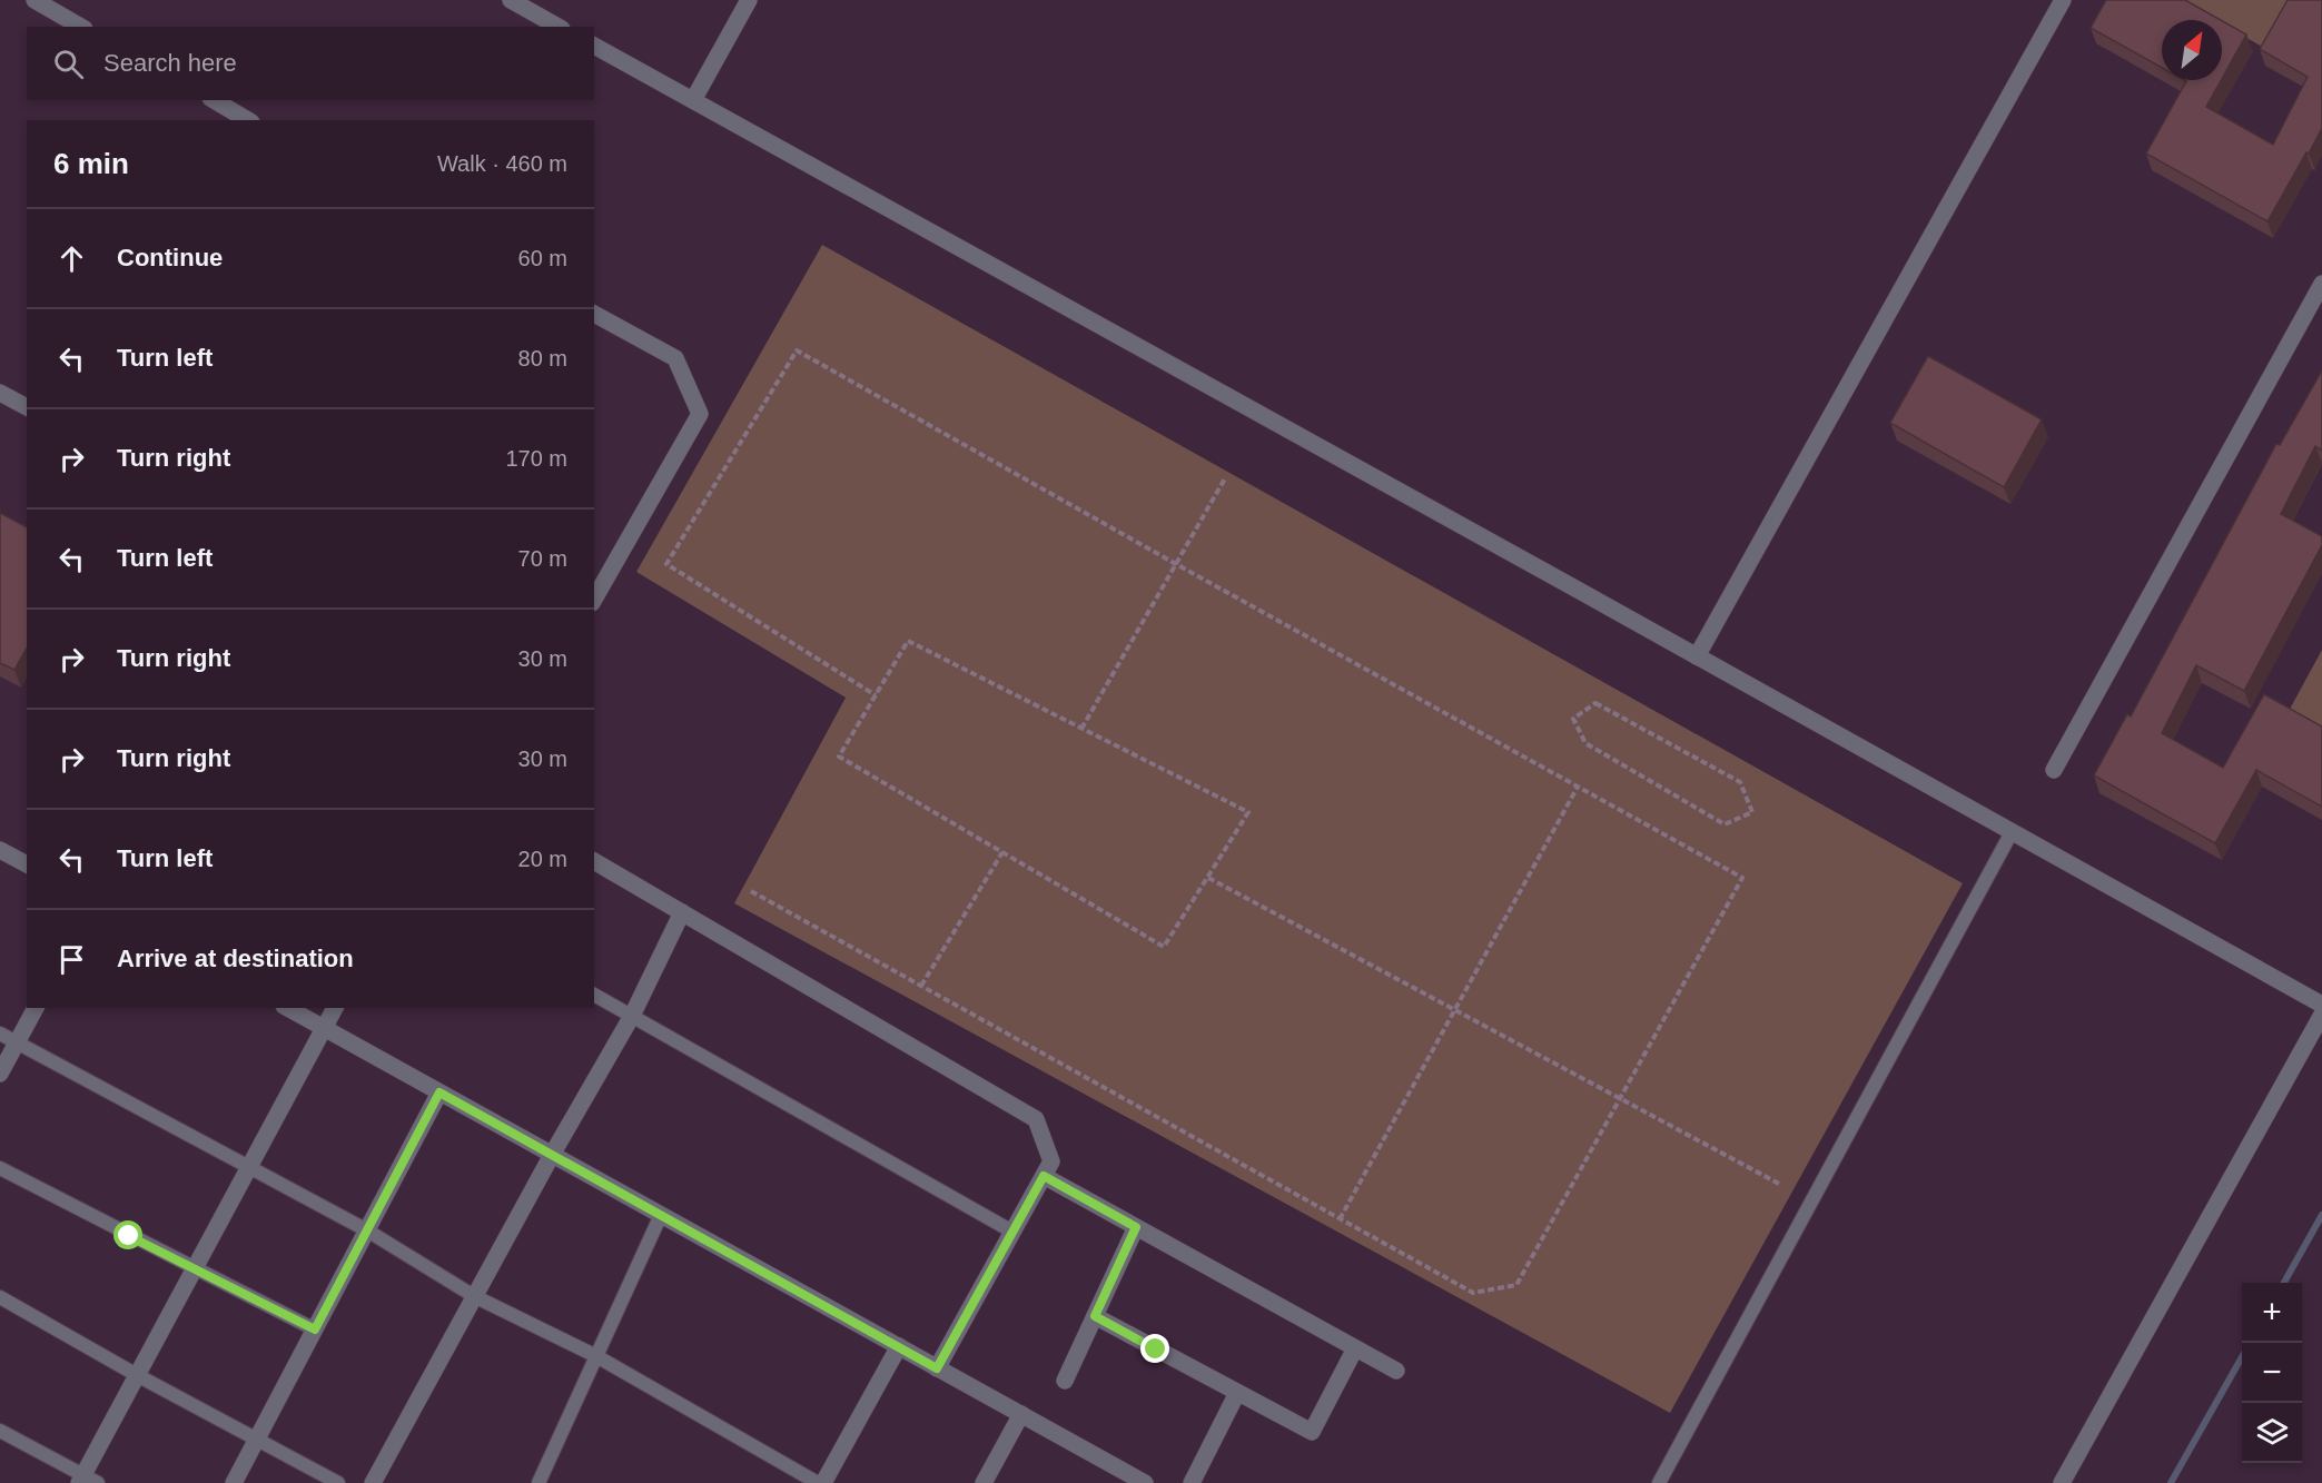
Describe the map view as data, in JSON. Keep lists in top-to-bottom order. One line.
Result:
{"north":"top right","page":{"search":"Search here","heading":["6 min","Walk · 460 m"],"list":[["Continue","60 m"],["Turn left","80 m"],["Turn right","170 m"],["Turn left","70 m"],["Turn right","30 m"],["Turn right","30 m"],["Turn left","20 m"],"Arrive at destination"],"map_buttons":["+","−"]}}
